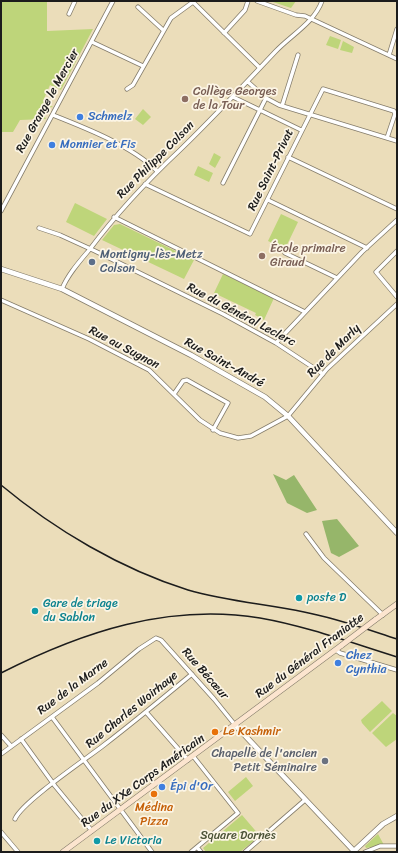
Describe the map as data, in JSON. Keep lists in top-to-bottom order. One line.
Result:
{"streets":{"main road":["Rue du Général Franiatte","Rue du XXe Corps Américain"],"street":["Rue Grange le Mercier","Rue Philippe Colson","Rue Saint-Privat","Rue du Général Leclerc","Rue au Sugnon","Rue de Marly","Rue Saint-André","Rue Bécœur","Rue de la Marne","Rue Charles Woirhaye"]},"crossings":[["Rue Philippe Colson","Rue Saint-Privat"],["Rue Philippe Colson","Rue du Général Leclerc"],["Rue Philippe Colson","Rue Saint-André"],["Rue du Général Leclerc","Rue de Marly"],["Rue au Sugnon","Rue de Marly"],["Rue au Sugnon","Rue Saint-André"],["Rue de Marly","Rue Saint-André"],["Rue du Général Franiatte","Rue Bécœur"],["Rue du Général Franiatte","Rue du XXe Corps Américain"],["Rue Bécœur","Rue de la Marne"],["Rue Bécœur","Rue Charles Woirhaye"],["Rue Bécœur","Rue du XXe Corps Américain"]],"parks":["Square Dornès"],"places":["Collège Georges de la Tour","Schmelz","Monnier et Fis","École primaire Giraud","Montigny-lès-Metz Colson","poste D","Gare de triage du Sablon","Chez Cynthia","Le Kashmir","Chapelle de l'ancien Petit Séminaire","Épi d'Or","Médina Pizza","Le Victoria"]}
